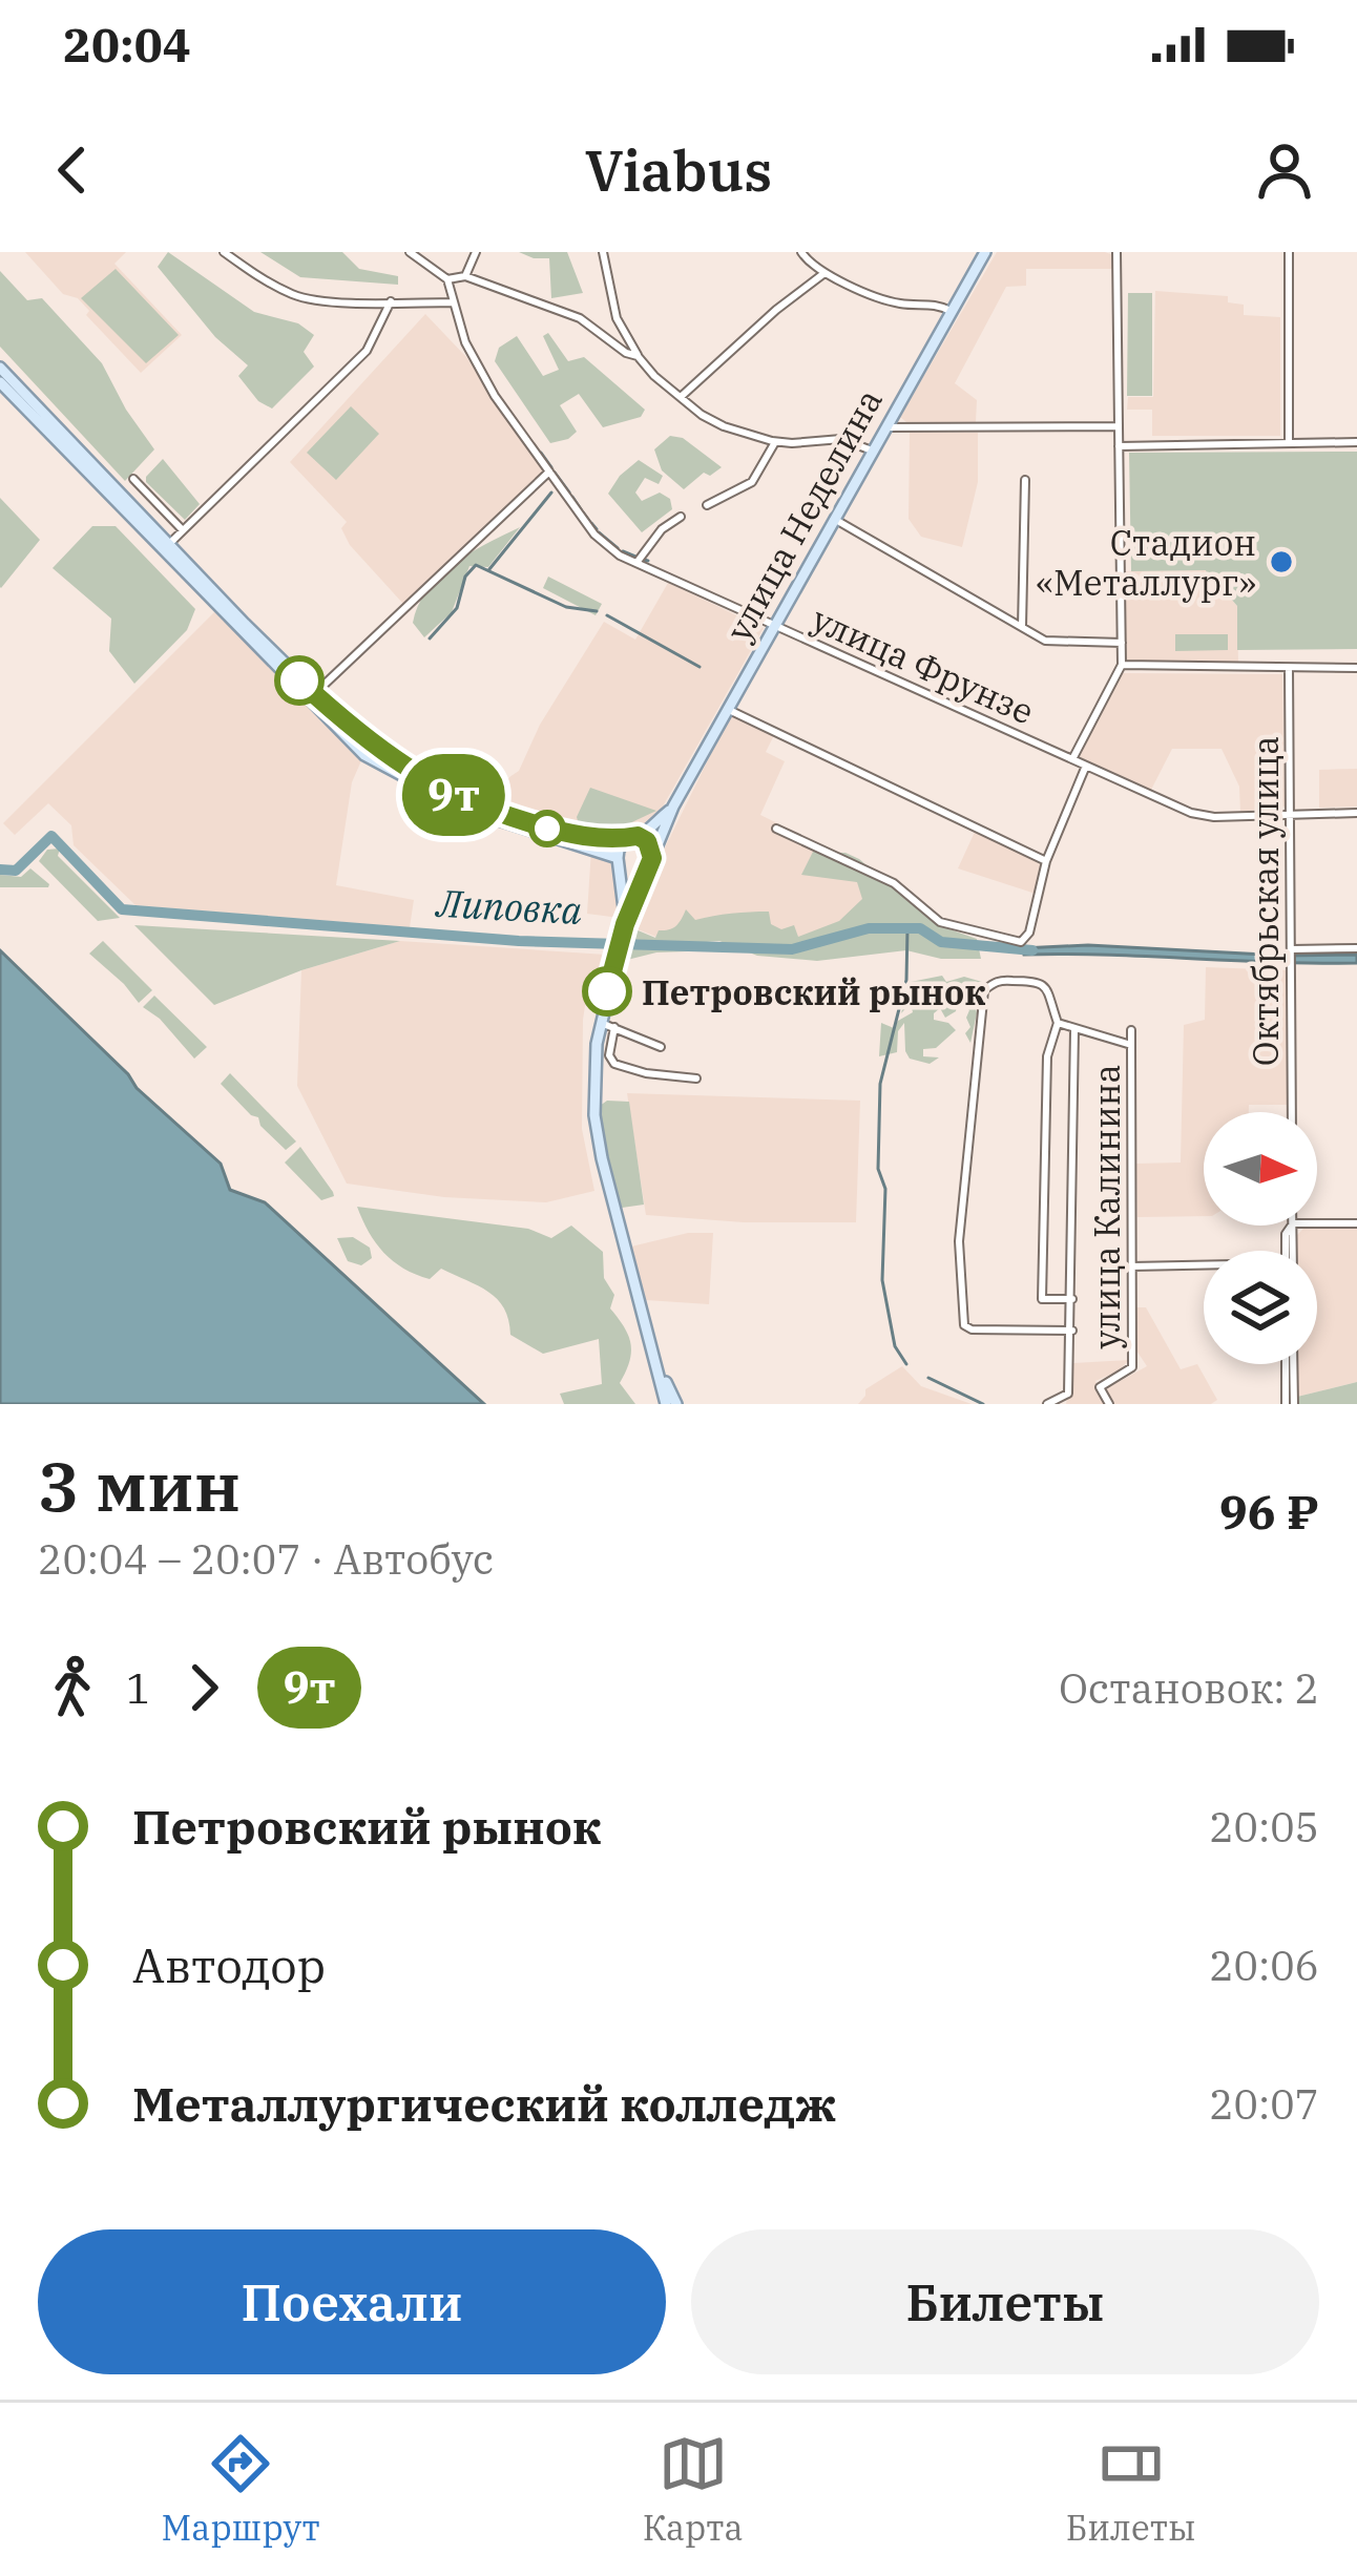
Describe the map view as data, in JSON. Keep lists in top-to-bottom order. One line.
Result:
{"streets":{"main road":["улица Неделина"],"street":["улица Фрунзе","Октябрьская улица","улица Калинина"]},"crossings":[["улица Неделина","улица Фрунзе"],["улица Фрунзе","Октябрьская улица"]],"water":["Липовка"],"places":["Стадион «Металлург»","Петровский рынок"],"lines":["bus line 9т"],"north":"right","page":{"status":"20:04","header":"Viabus","on_map":"9т","heading":["3 мин","20:04 – 20:07 · Автобус","96 ₽"],"legs":["1","9т","Остановок: 2"],"list":[{"name":"Петровский рынок","value":"20:05"},{"name":"Автодор","value":"20:06"},{"name":"Металлургический колледж","value":"20:07"}],"buttons":["Поехали","Билеты"],"tabs":["Маршрут","Карта","Билеты"]}}
